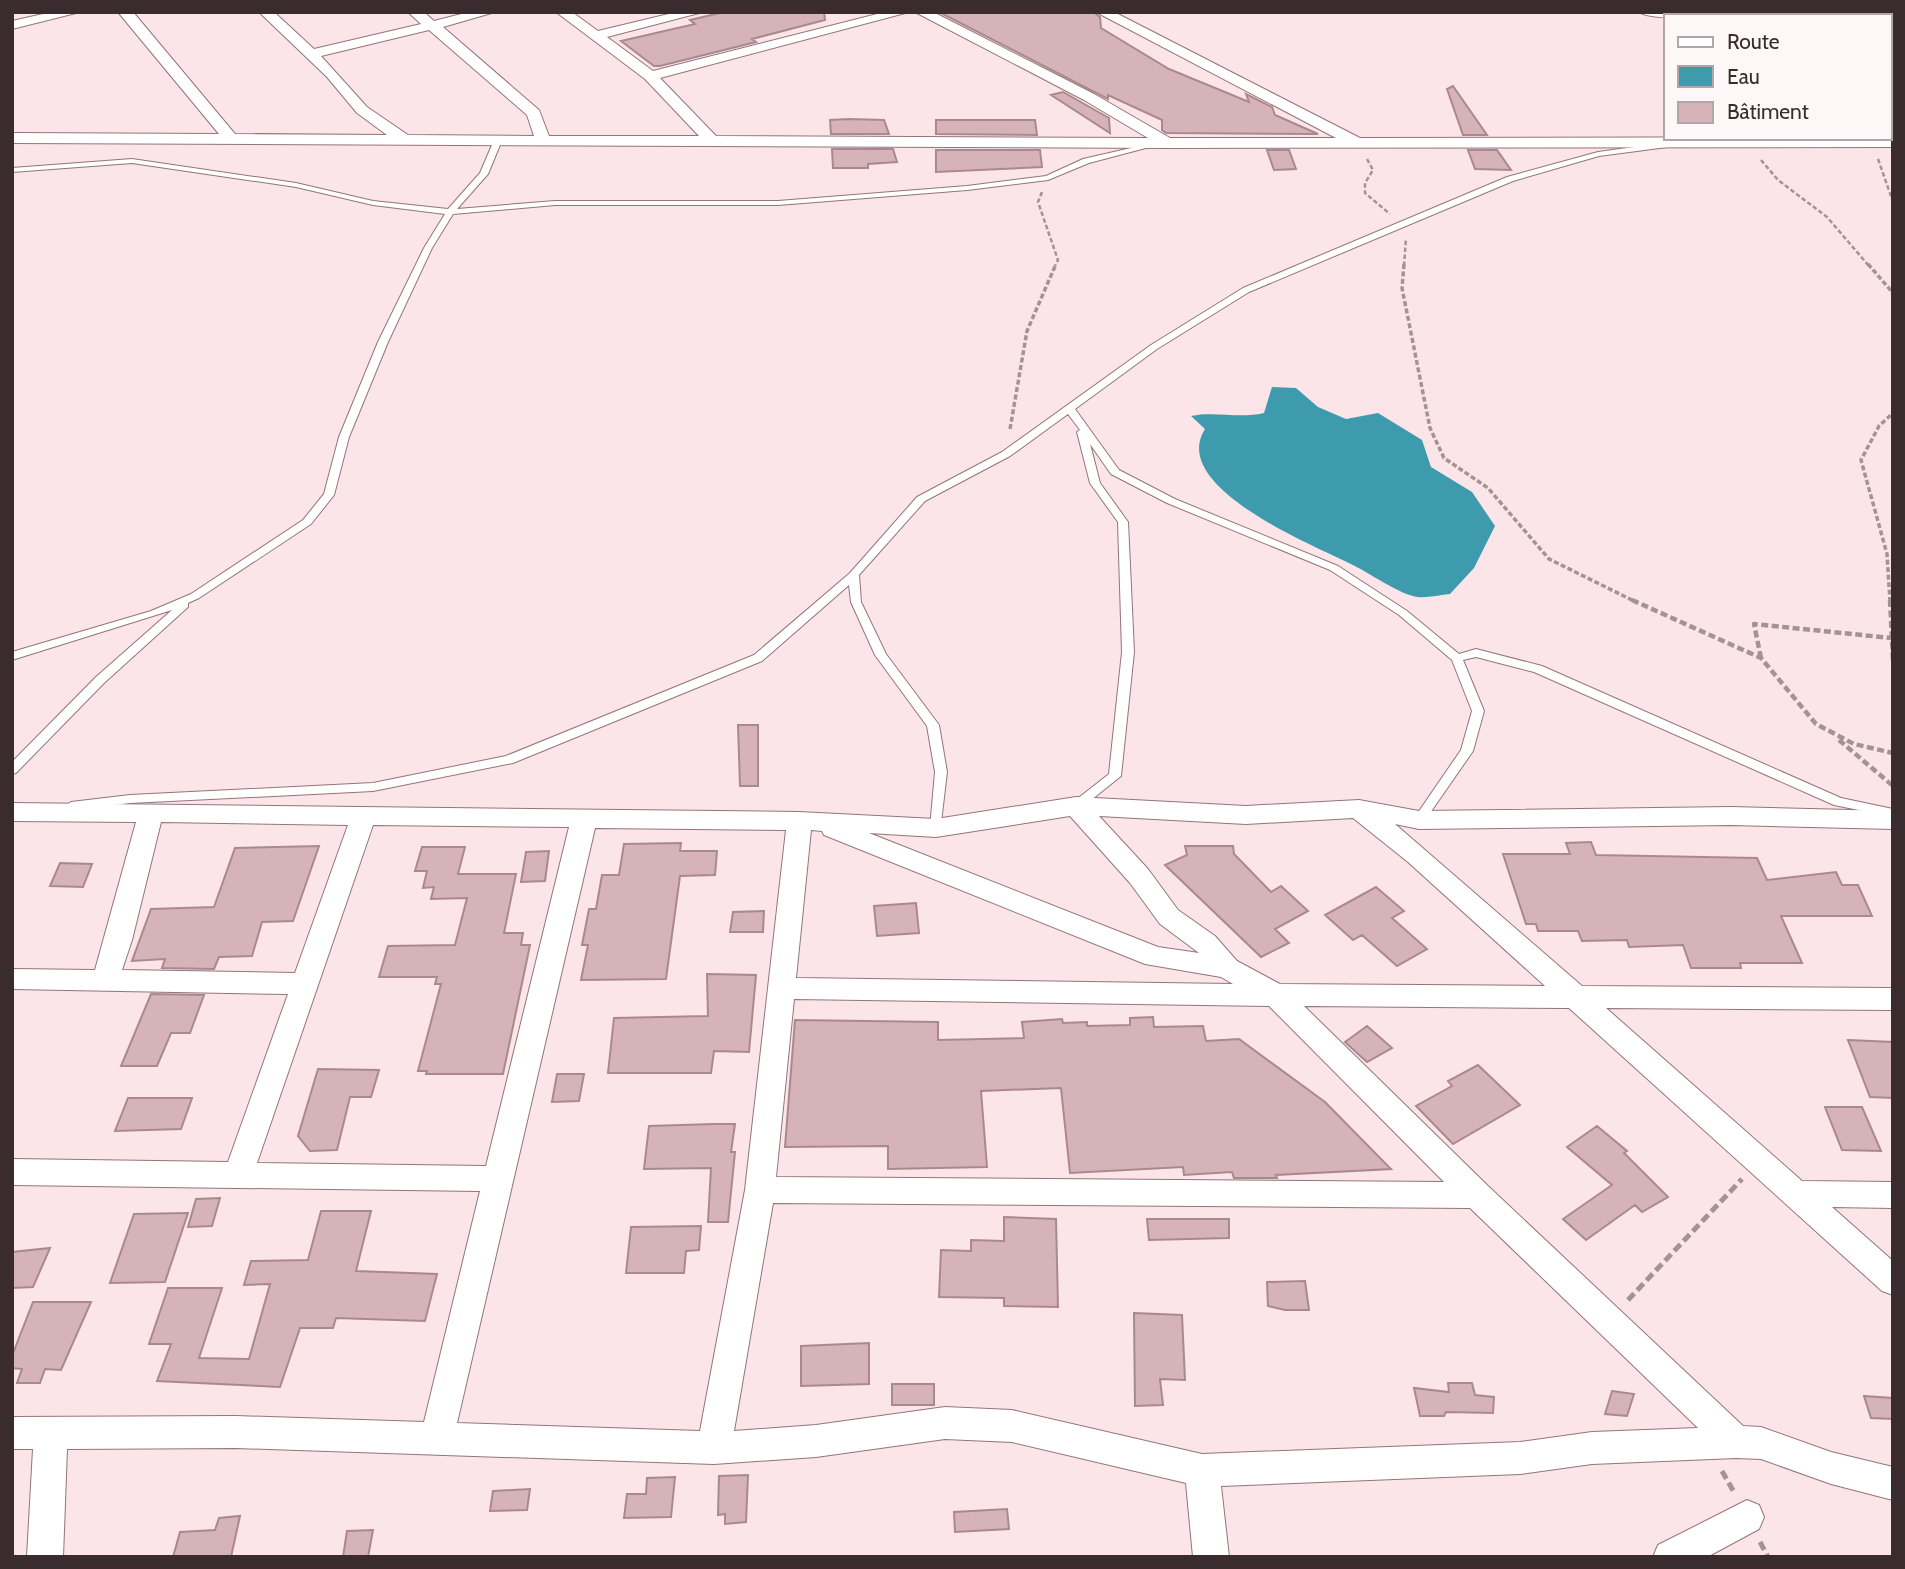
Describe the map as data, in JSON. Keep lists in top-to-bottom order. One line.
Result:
{"legend":["Route","Eau","Bâtiment"]}
